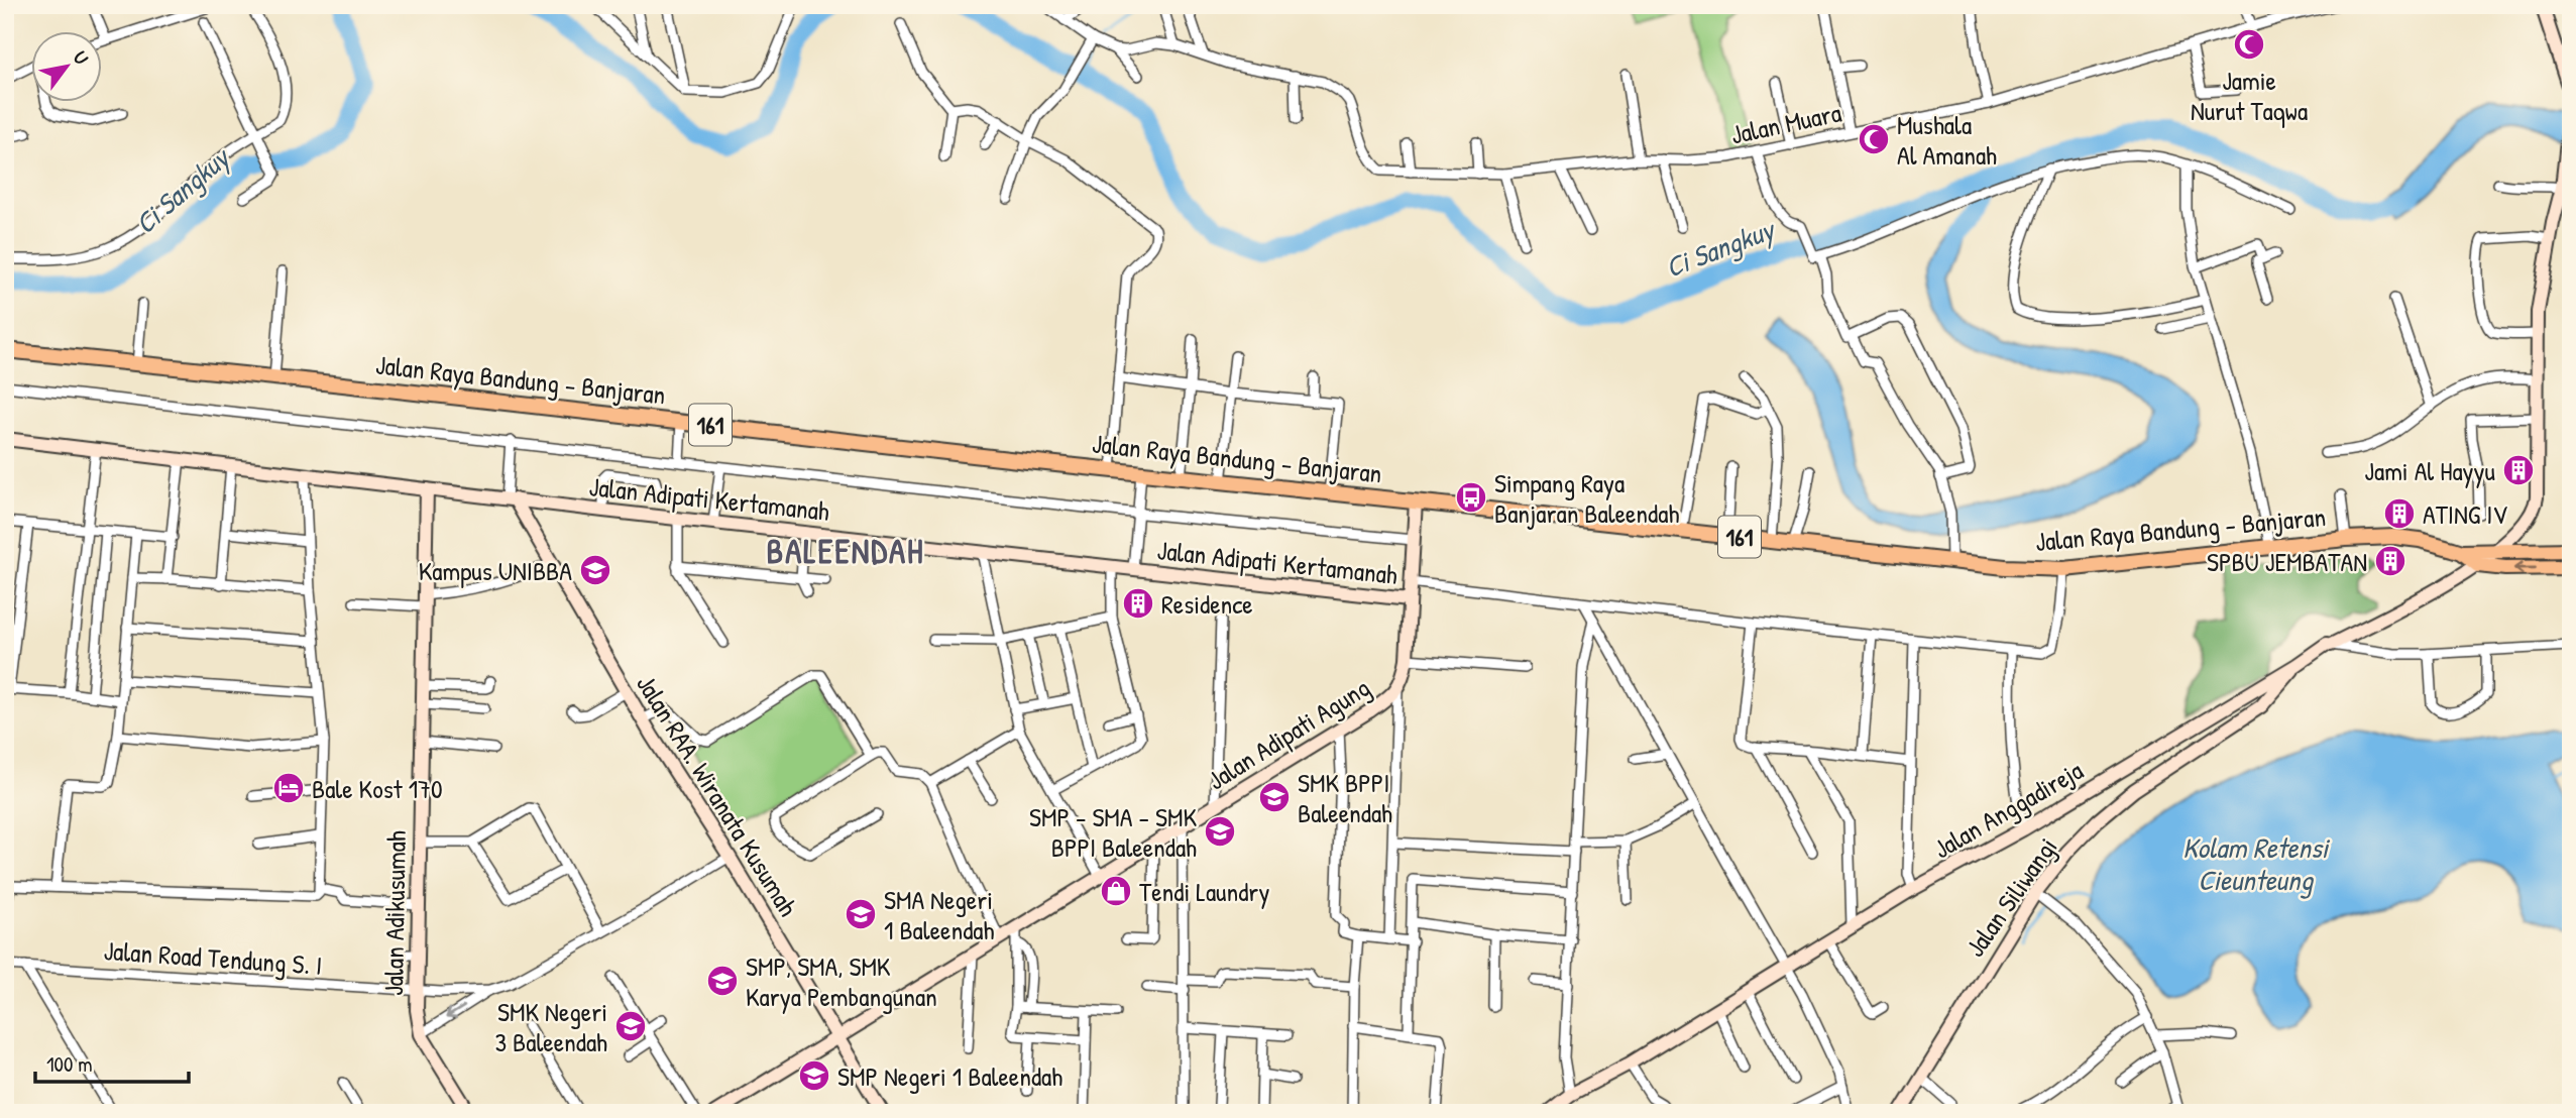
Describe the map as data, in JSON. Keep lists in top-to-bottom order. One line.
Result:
{"streets":{"main road":["Jalan Raya Bandung - Banjaran","161","Jalan Adipati Kertamanah","Jalan Adipati Agung","Jalan RAA. Wiranata Kusumah","Jalan Anggadireja","Jalan Siliwangi","Jalan Adikusumah"],"street":["Jalan Muara","Jalan Road Tendung S. I"]},"crossings":[["Jalan Raya Bandung - Banjaran","Jalan Adipati Agung"],["Jalan Raya Bandung - Banjaran","Jalan Anggadireja"],["Jalan Adipati Kertamanah","Jalan Adipati Agung"],["Jalan Adipati Kertamanah","Jalan RAA. Wiranata Kusumah"],["Jalan Adipati Kertamanah","Jalan Adikusumah"],["Jalan Adipati Agung","Jalan RAA. Wiranata Kusumah"],["Jalan Anggadireja","Jalan Siliwangi"],["Jalan Adikusumah","Jalan Road Tendung S. I"]],"districts":["BALEENDAH"],"water":["Ci Sangkuy","Kolam Retensi Cieunteung"],"places":{"mosque":["Jamie Nurut Taqwa","Mushala Al Amanah"],"building":["Jami Al Hayyu","ATING IV","SPBU JEMBATAN","Residence"],"bus stop":["Simpang Raya Banjaran Baleendah"],"school or university":["Kampus UNIBBA","SMK BPPI Baleendah","SMP - SMA - SMK BPPI Baleendah","SMA Negeri 1 Baleendah","SMP, SMA, SMK Karya Pembangunan","SMK Negeri 3 Baleendah","SMP Negeri 1 Baleendah"],"hotel":["Bale Kost 170"],"shop":["Tendi Laundry"]},"scale_bar":"100 m","north":"top right"}
